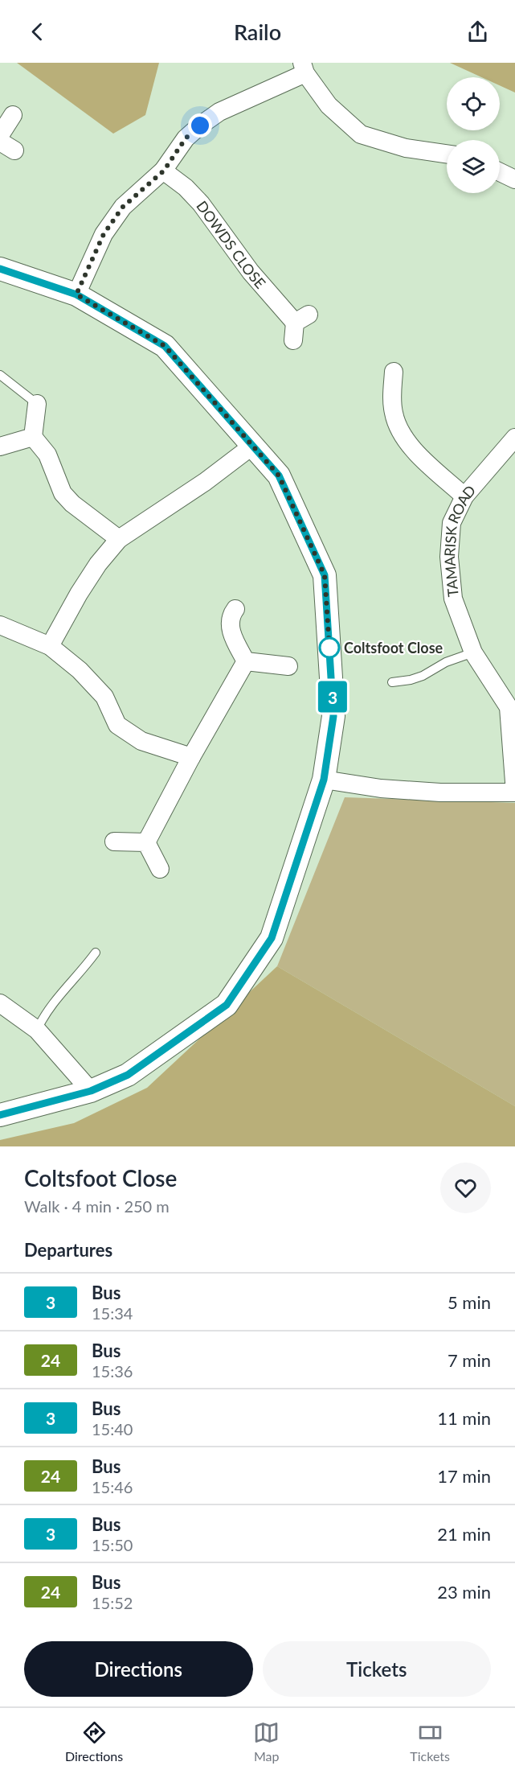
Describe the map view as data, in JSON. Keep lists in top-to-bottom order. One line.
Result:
{"streets":{"street":["DOWDS CLOSE","TAMARISK ROAD"]},"places":["Coltsfoot Close"],"lines":["bus line 3"],"page":{"header":"Railo","on_map":"3","heading":[["Coltsfoot Close","Walk · 4 min · 250 m"],"Departures"],"list":[{"mark":"3","name":"Bus","note":"15:34","value":"5 min"},{"mark":"24","name":"Bus","note":"15:36","value":"7 min"},{"mark":"3","name":"Bus","note":"15:40","value":"11 min"},{"mark":"24","name":"Bus","note":"15:46","value":"17 min"},{"mark":"3","name":"Bus","note":"15:50","value":"21 min"},{"mark":"24","name":"Bus","note":"15:52","value":"23 min"}],"buttons":["Directions","Tickets"],"tabs":["Directions","Map","Tickets"]}}
